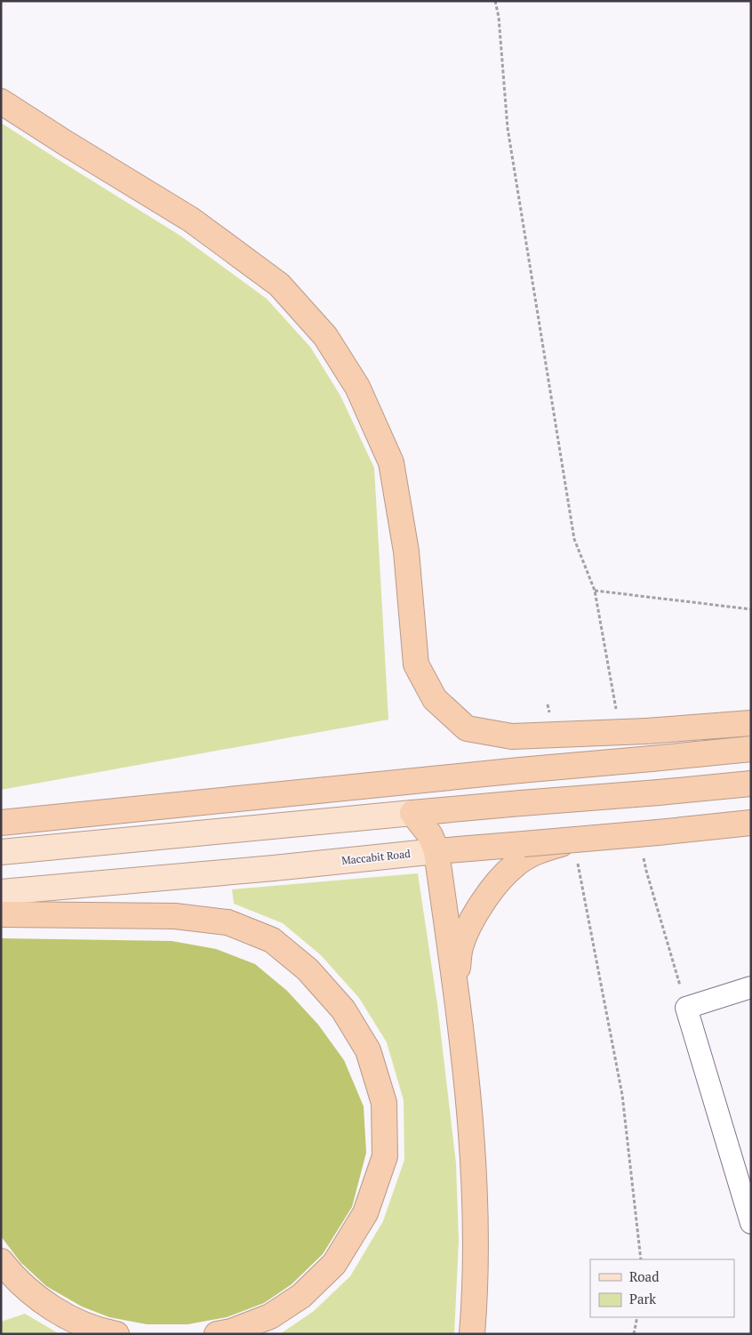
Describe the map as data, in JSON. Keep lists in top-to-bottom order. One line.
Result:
{"streets":{"highway":["Maccabit Road"]},"legend":["Road","Park"]}
